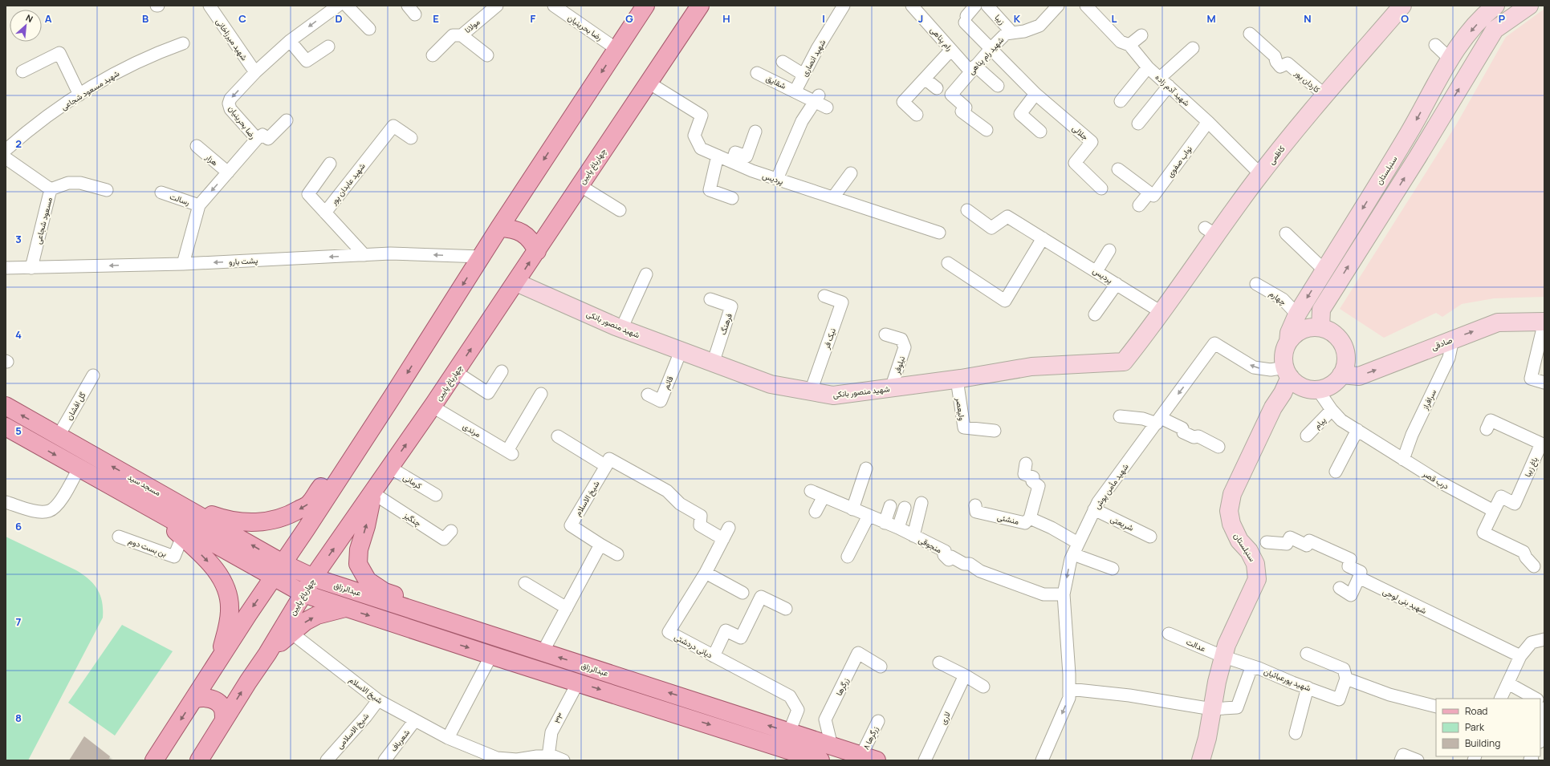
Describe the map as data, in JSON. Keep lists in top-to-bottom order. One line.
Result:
{"streets":{"main road":["چهارباغ پایین","مسجد سید","عبدالرزاق"],"street":["زیبا","مولانا","رضا بحرینیان","رام پناهی","شهید میرزاخانی","شهید رام پناهی","شهید انصاری","کاردان پور","شقایق","شهید مسعود شجاعی","شهید آدم زاده","جلالی","کاظمی","هزار","نواب صفوی","سنبلستان","پردیس","شهید عابدان پور","رسالت","مسعود شجاعی","پشت بارو","چهارم","شهید منصور بانکی","فرهنگ","نیک فر","صادقی","نیلوفر","قائم","سرافراز","گل افشان","ولیعصر","پیام","مرندی","باغ زیبا","درب قصر","کرمانی","شهید مأمن پوش","شیخ الاسلام","چنگیز","منشئی","شریعتی","منجوقی","بن بست دوم","شهید بنی لوحی","عدالت","دیانی دردشتی","شهید پورعبائیان","زرگرها","۳۳","لاری","شیخ الاسلامی","زرگرها ۸","شعرباف"]},"crossings":[["زیبا","شهید رام پناهی"],["رضا بحرینیان","شهید میرزاخانی"],["رضا بحرینیان","هزار"],["رضا بحرینیان","رسالت"],["رضا بحرینیان","پشت بارو"],["رام پناهی","شهید رام پناهی"],["شهید رام پناهی","جلالی"],["شهید انصاری","شقایق"],["کاردان پور","کاظمی"],["شهید آدم زاده","کاظمی"],["شهید آدم زاده","نواب صفوی"],["کاظمی","پردیس"],["کاظمی","شهید منصور بانکی"],["چهارباغ پایین","پردیس"],["چهارباغ پایین","شهید منصور بانکی"],["چهارباغ پایین","مرندی"],["چهارباغ پایین","کرمانی"],["چهارباغ پایین","چنگیز"],["چهارباغ پایین","عبدالرزاق"],["سنبلستان","چهارم"],["سنبلستان","صادقی"],["سنبلستان","درب قصر"],["سنبلستان","شهید مأمن پوش"],["سنبلستان","عدالت"],["سنبلستان","شهید پورعبائیان"],["پردیس","شهید منصور بانکی"],["شهید عابدان پور","پشت بارو"],["مسعود شجاعی","پشت بارو"],["شهید منصور بانکی","فرهنگ"],["شهید منصور بانکی","نیک فر"],["شهید منصور بانکی","نیلوفر"],["شهید منصور بانکی","قائم"],["شهید منصور بانکی","ولیعصر"],["صادقی","سرافراز"],["صادقی","درب قصر"],["صادقی","شهید مأمن پوش"],["سرافراز","درب قصر"],["گل افشان","مسجد سید"],["پیام","درب قصر"],["باغ زیبا","درب قصر"],["درب قصر","شهید مأمن پوش"],["مسجد سید","عبدالرزاق"],["شهید مأمن پوش","منشئی"],["شهید مأمن پوش","شریعتی"],["شهید مأمن پوش","منجوقی"],["شهید مأمن پوش","شهید پورعبائیان"],["شیخ الاسلام","۳۳"],["شیخ الاسلام","شیخ الاسلامی"],["شیخ الاسلام","شعرباف"],["عبدالرزاق","دیانی دردشتی"],["عبدالرزاق","زرگرها"],["عبدالرزاق","زرگرها ۸"],["عدالت","شهید پورعبائیان"]],"one_way":["رضا بحرینیان","پشت بارو","صادقی"],"legend":["Road","Park","Building"],"north":"top right","grid":{"columns":["A","B","C","D","E","F","G","H","I","J","K","L","M","N","O","P"],"rows":["2","3","4","5","6","7","8"]}}
